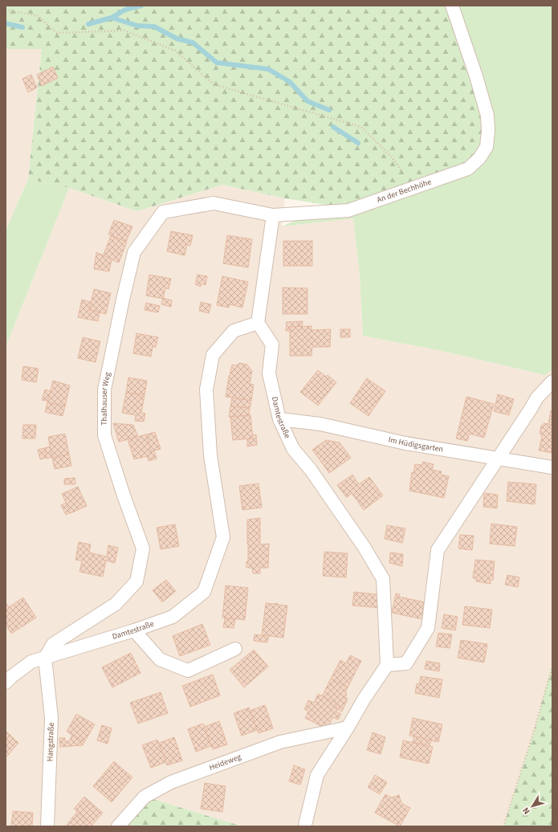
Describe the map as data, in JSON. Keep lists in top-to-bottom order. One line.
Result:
{"streets":{"street":["An der Bechhöhe","Thalhauser Weg","Damtestraße","Im Hüdigsgarten","Hangstraße","Heideweg"]},"crossings":[["An der Bechhöhe","Thalhauser Weg"],["Thalhauser Weg","Damtestraße"],["Thalhauser Weg","Hangstraße"],["Damtestraße","Im Hüdigsgarten"],["Damtestraße","Hangstraße"]],"north":"bottom left"}
